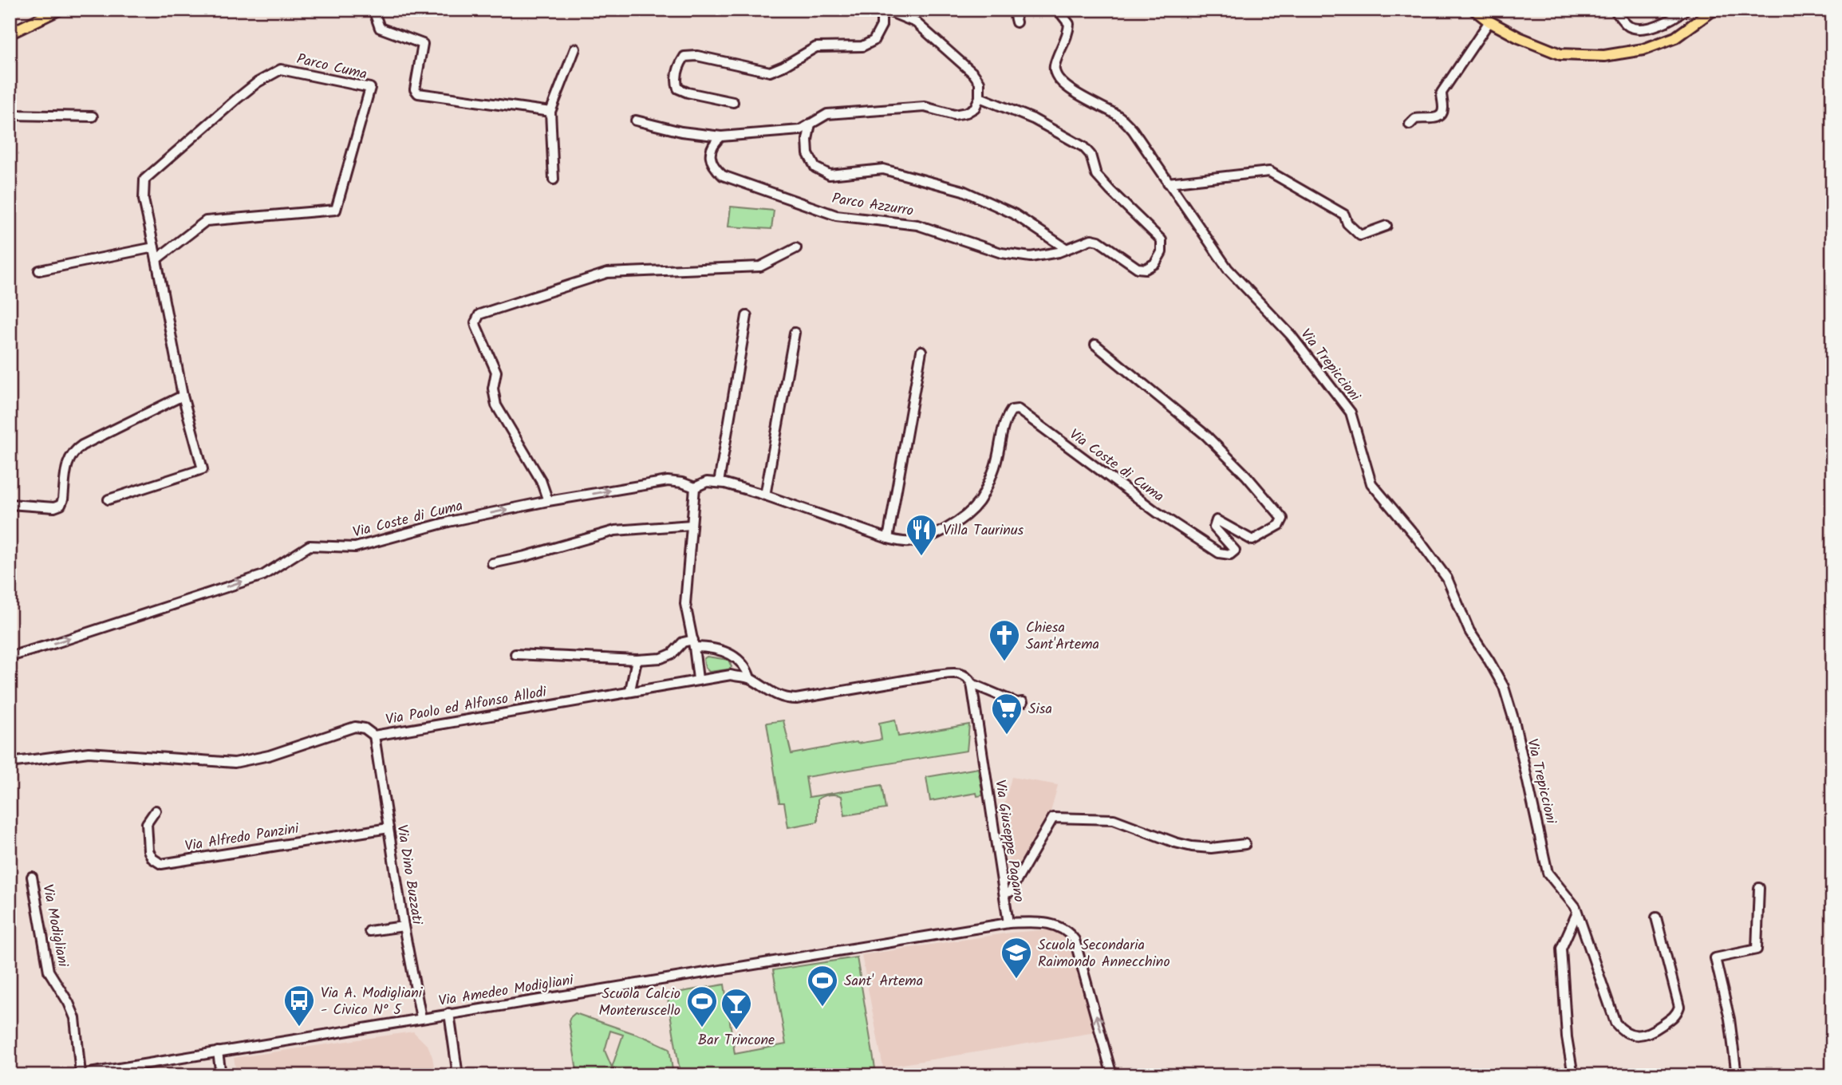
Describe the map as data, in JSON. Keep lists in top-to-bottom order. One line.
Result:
{"streets":{"street":["Parco Cuma","Parco Azzurro","Via Trepiccioni","Via Coste di Cuma","Via Paolo ed Alfonso Allodi","Via Alfredo Panzini","Via Giuseppe Pagano","Via Dino Buzzati","Via Modigliani","Via Amedeo Modigliani"]},"crossings":[["Via Paolo ed Alfonso Allodi","Via Giuseppe Pagano"],["Via Paolo ed Alfonso Allodi","Via Dino Buzzati"],["Via Alfredo Panzini","Via Dino Buzzati"],["Via Giuseppe Pagano","Via Amedeo Modigliani"],["Via Dino Buzzati","Via Amedeo Modigliani"],["Via Modigliani","Via Amedeo Modigliani"]],"one_way":["Via Coste di Cuma","Via Giuseppe Pagano"],"places":{"restaurant":["Villa Taurinus"],"church":["Chiesa Sant'Artema"],"supermarket":["Sisa"],"school or university":["Scuola Secondaria Raimondo Annecchino"],"sports":["Sant' Artema","Scuola Calcio Monteruscello"],"bus stop":["Via A. Modigliani - Civico N° 5"],"bar":["Bar Trincone"]}}
